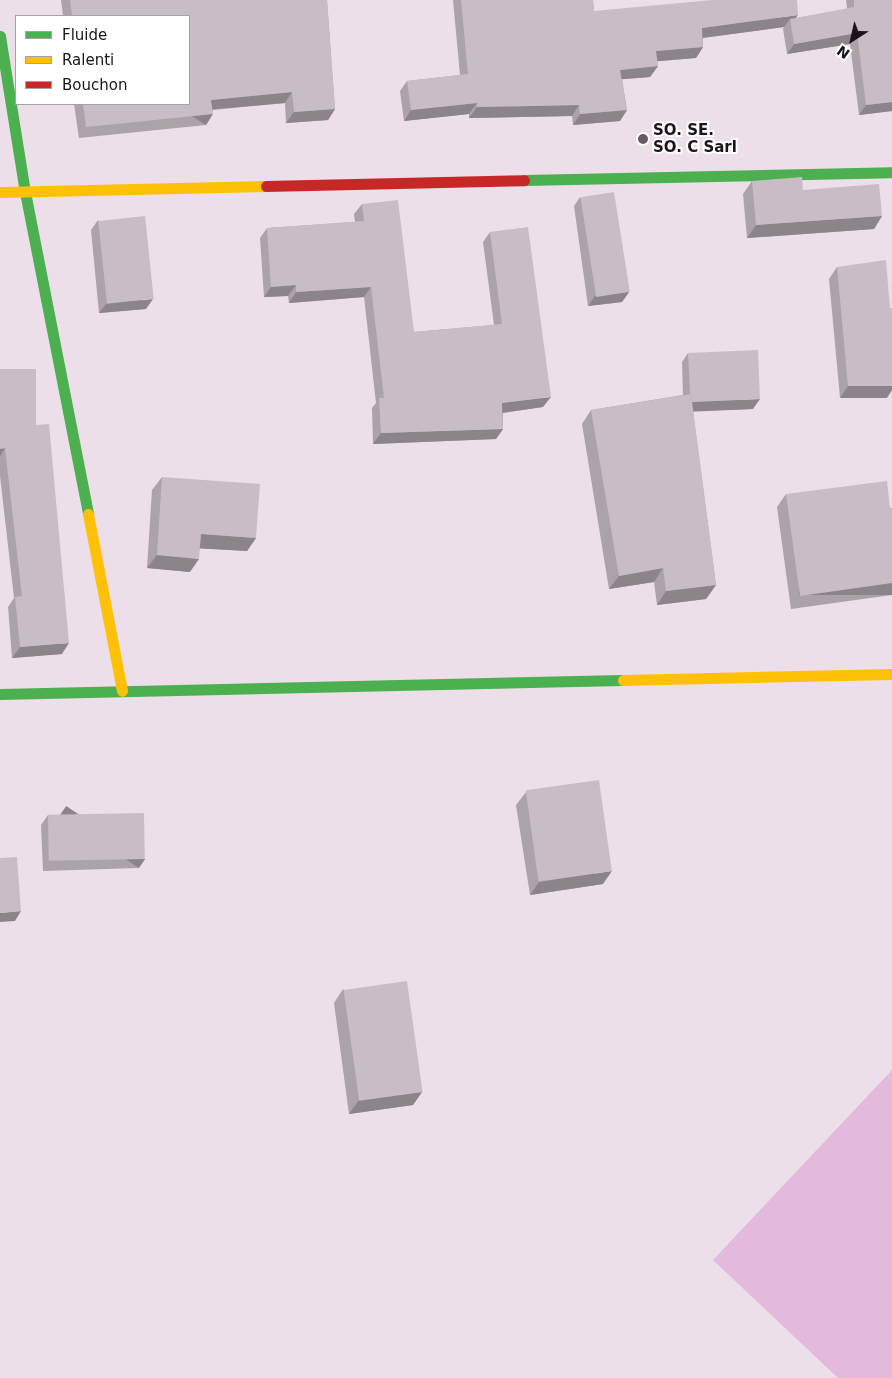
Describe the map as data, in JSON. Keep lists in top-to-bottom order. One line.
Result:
{"places":["SO. SE. SO. C Sarl"],"legend":["Fluide","Ralenti","Bouchon"],"north":"bottom left"}
